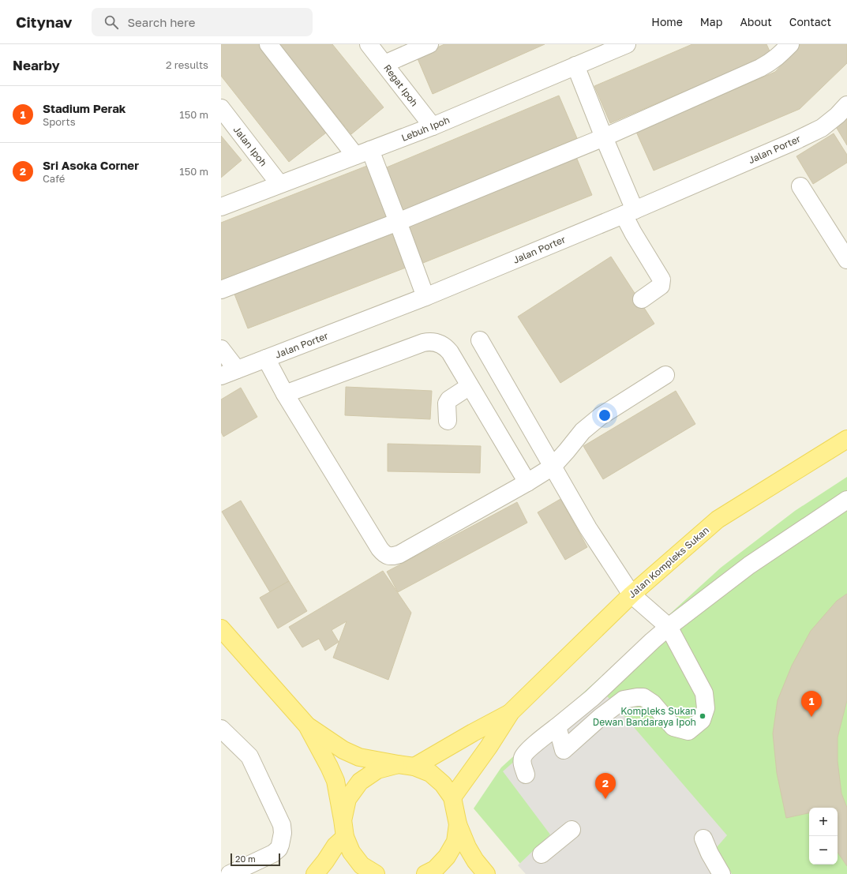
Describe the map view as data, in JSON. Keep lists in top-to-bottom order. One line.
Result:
{"streets":{"main road":["Jalan Kompleks Sukan"],"street":["Regat Ipoh","Lebuh Ipoh","Jalan Ipoh","Jalan Porter"]},"crossings":[["Regat Ipoh","Lebuh Ipoh"],["Lebuh Ipoh","Jalan Ipoh"]],"places":["Kompleks Sukan Dewan Bandaraya Ipoh"],"scale_bar":"20 m","page":{"header":"Citynav","search":"Search here","nav":["Home","Map","About","Contact"],"heading":["Nearby","2 results"],"list":[{"mark":"1","name":"Stadium Perak","note":"Sports","value":"150 m"},{"mark":"2","name":"Sri Asoka Corner","note":"Café","value":"150 m"}],"pins":["1","2"],"map_buttons":["+","−"],"scale":"20 m"}}
